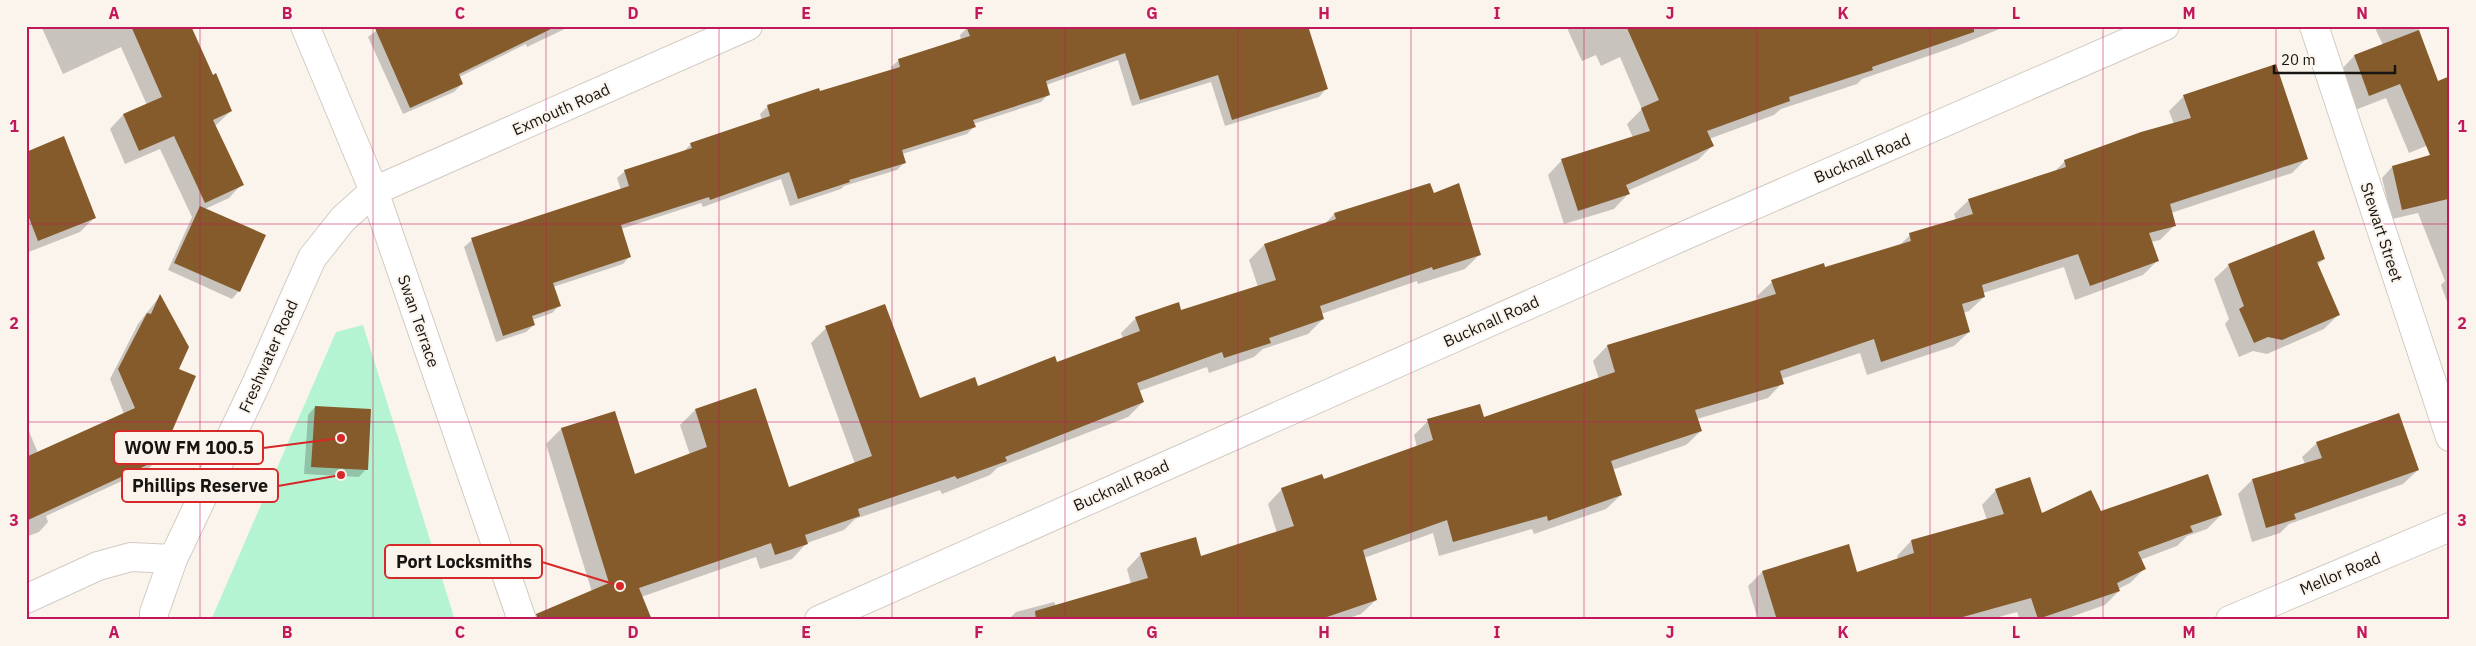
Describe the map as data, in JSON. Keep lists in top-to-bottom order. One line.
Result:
{"streets":{"street":["Exmouth Road","Bucknall Road","Stewart Street","Swan Terrace","Freshwater Road","Mellor Road"]},"crossings":[["Exmouth Road","Swan Terrace"],["Exmouth Road","Freshwater Road"],["Swan Terrace","Freshwater Road"]],"places":["WOW FM 100.5","Phillips Reserve","Port Locksmiths"],"scale_bar":"20 m","grid":{"columns":["A","B","C","D","E","F","G","H","I","J","K","L","M","N"],"rows":["1","2","3"]}}
